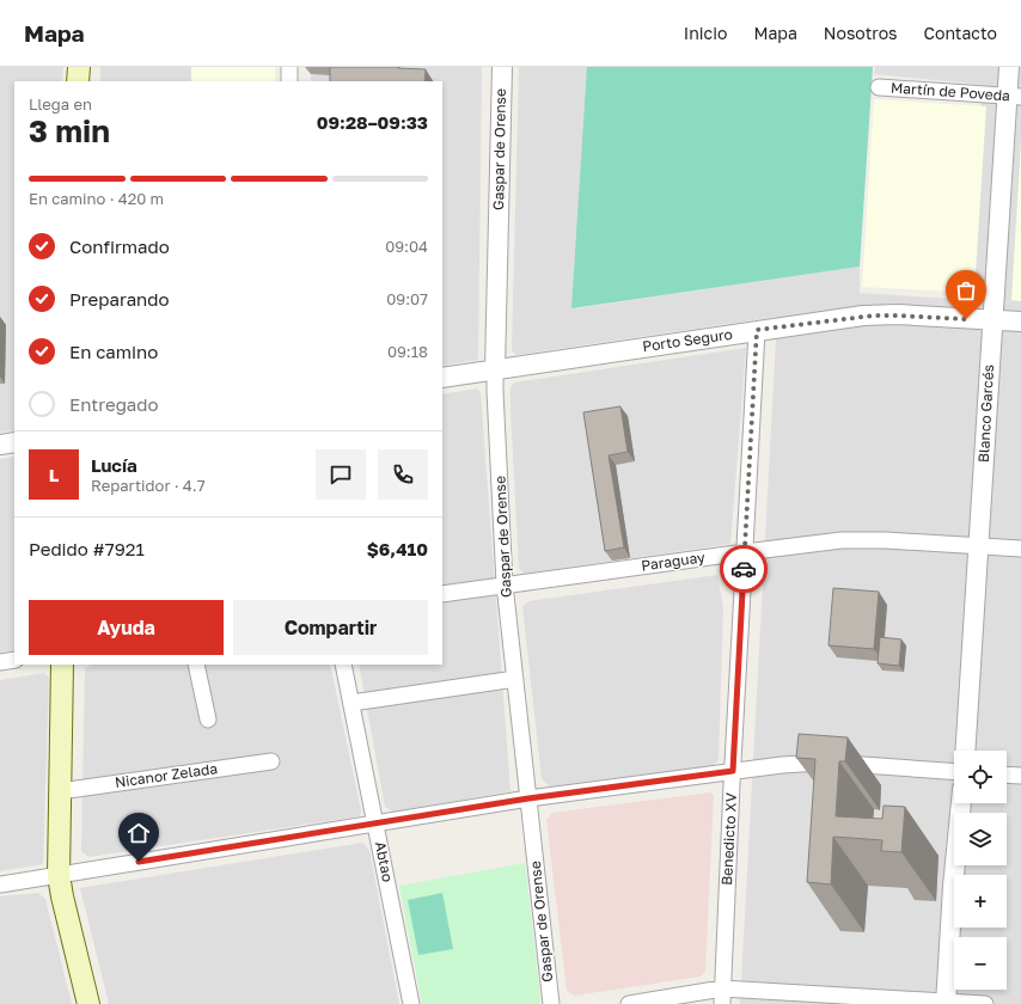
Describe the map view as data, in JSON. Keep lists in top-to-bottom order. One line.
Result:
{"streets":{"street":["Martín de Poveda","Gaspar de Orense","Porto Seguro","Blanco Garcés","Paraguay","Nicanor Zelada","Benedicto XV","Abtao"]},"crossings":[["Martín de Poveda","Blanco Garcés"],["Gaspar de Orense","Porto Seguro"],["Gaspar de Orense","Paraguay"],["Porto Seguro","Blanco Garcés"],["Porto Seguro","Benedicto XV"],["Blanco Garcés","Paraguay"],["Paraguay","Benedicto XV"]],"page":{"header":"Mapa","nav":["Inicio","Mapa","Nosotros","Contacto"],"heading":["3 min","Llega en","09:28–09:33"],"panel":["Lucía","Repartidor · 4.7","Pedido #7921","$6,410"],"bar":"En camino · 420 m","list":[["Confirmado","09:04"],["Preparando","09:07"],["En camino","09:18"],"Entregado"],"round":"L","buttons":["Ayuda","Compartir"],"map_buttons":["+","−"]}}
